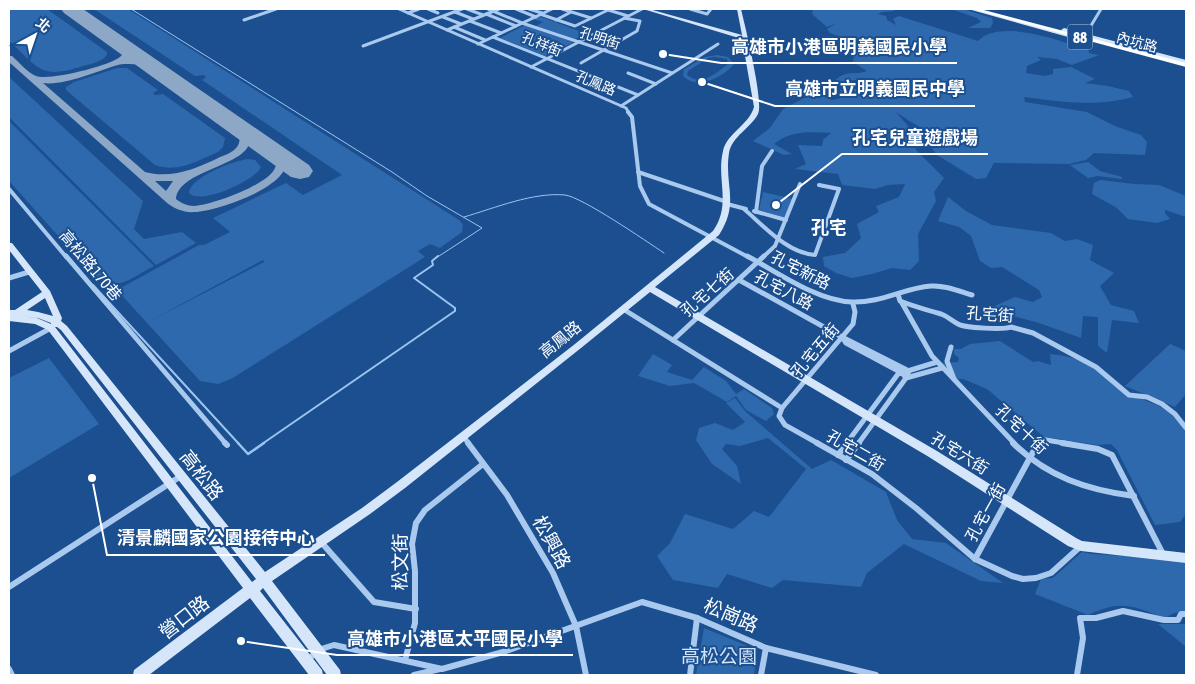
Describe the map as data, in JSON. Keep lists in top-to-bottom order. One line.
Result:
{"streets":{"highway":["88"],"street":["孔明街","內坑路","孔祥街","孔鳳路","高松路170巷","孔宅新路","孔宅八路","孔宅七街","孔宅街","高鳳路","孔宅五街","孔宅十街","孔宅二街","孔宅六街","高松路","孔宅一街","松興路","松文街","松崗路","營口路"]},"crossings":[["88","內坑路"],["孔鳳路","孔宅新路"],["孔鳳路","高鳳路"],["孔宅新路","孔宅七街"],["孔宅新路","高鳳路"],["孔宅新路","孔宅五街"],["孔宅八路","孔宅七街"],["孔宅八路","孔宅五街"],["孔宅七街","孔宅六街"],["孔宅街","孔宅十街"],["高鳳路","孔宅六街"],["高鳳路","高松路"],["高鳳路","松興路"],["高鳳路","營口路"],["孔宅五街","孔宅二街"],["孔宅五街","孔宅六街"],["孔宅十街","孔宅一街"],["孔宅二街","孔宅六街"],["孔宅二街","孔宅一街"],["孔宅六街","孔宅一街"],["高松路","營口路"],["松興路","松文街"],["松興路","松崗路"]],"districts":["孔宅"],"parks":["高松公園"],"places":["高雄市小港區明義國民小學","高雄市立明義國民中學","孔宅兒童遊戲場","清景麟國家公園接待中心","高雄市小港區太平國民小學"],"north":"top right"}
